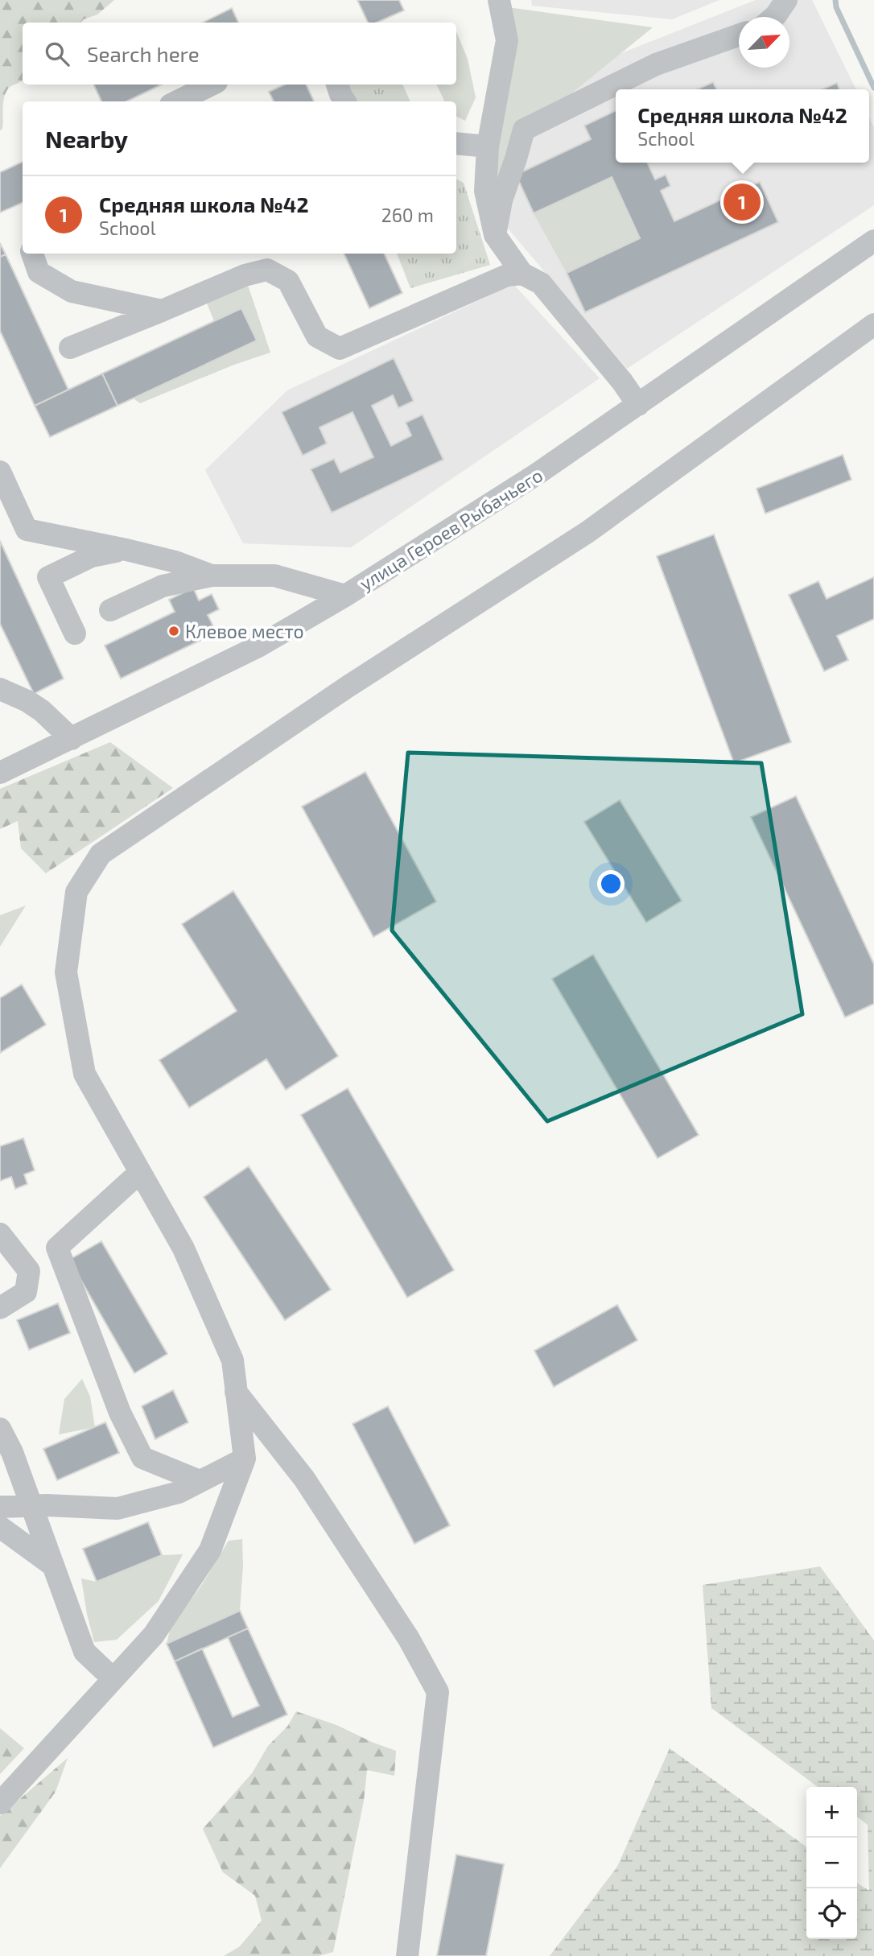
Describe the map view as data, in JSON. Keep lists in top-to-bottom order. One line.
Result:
{"streets":{"street":["улица Героев Рыбачьего"]},"places":["Клевое место"],"north":"top right","page":{"search":"Search here","popup":["Средняя школа №42","School"],"heading":"Nearby","list":[{"mark":"1","name":"Средняя школа №42","note":"School","value":"260 m"}],"pins":"1","map_buttons":["+","−"]}}
